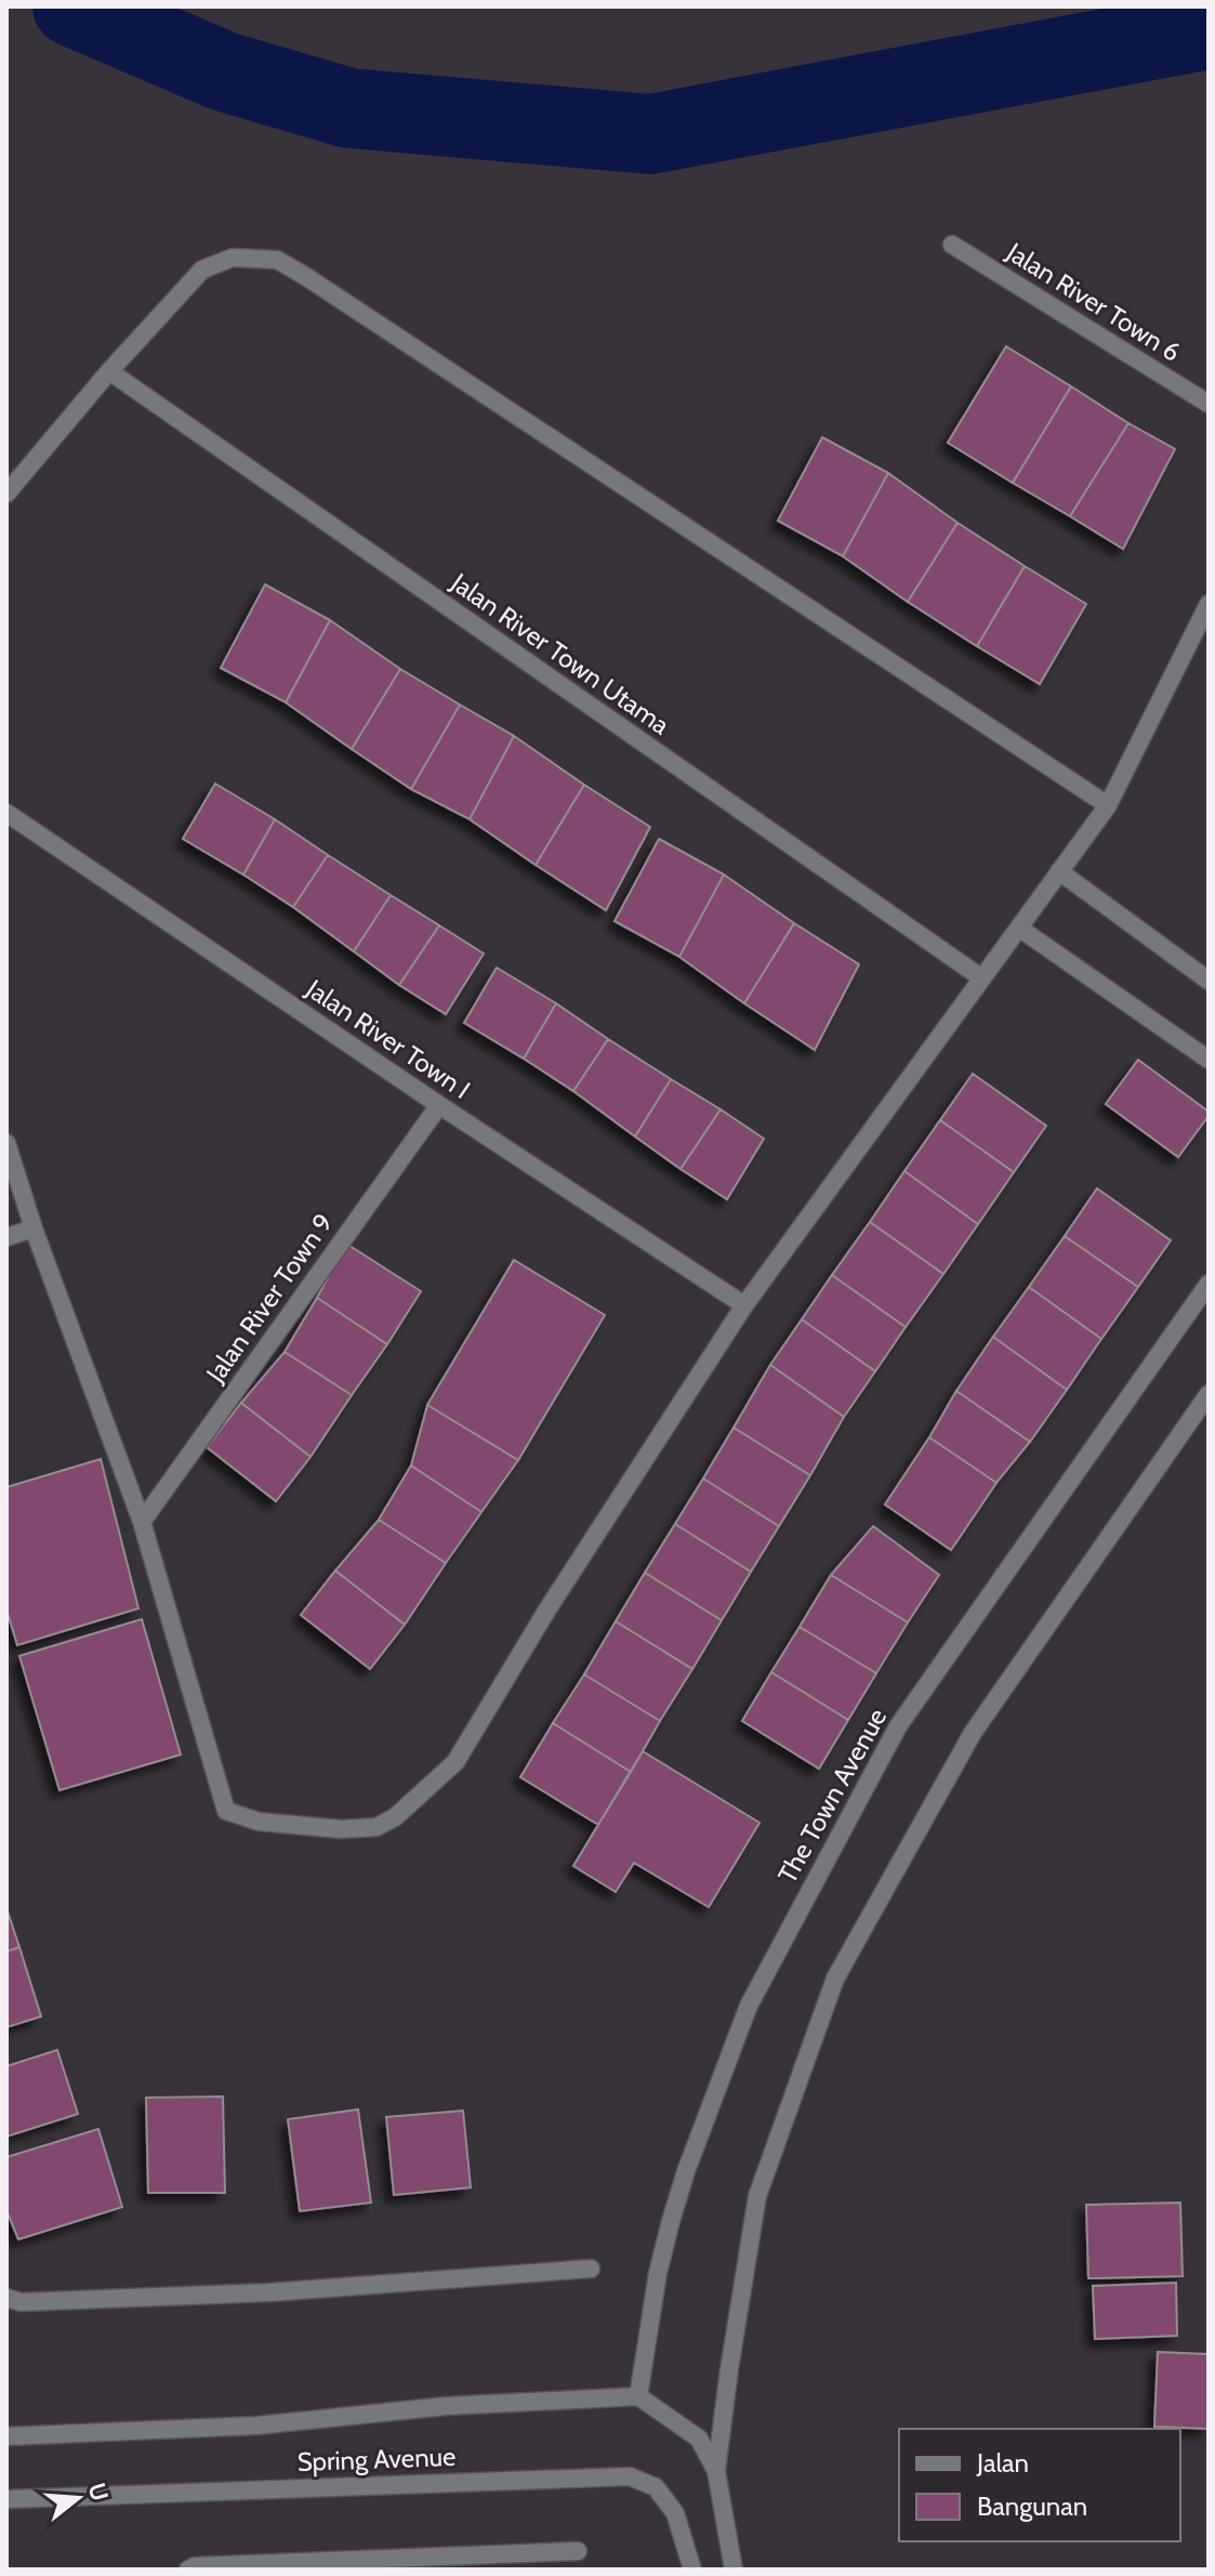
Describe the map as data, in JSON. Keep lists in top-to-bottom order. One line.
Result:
{"streets":{"street":["Jalan River Town 6","Jalan River Town Utama","Jalan River Town I","Jalan River Town 9","The Town Avenue","Spring Avenue"]},"crossings":[["Jalan River Town I","Jalan River Town 9"],["The Town Avenue","Spring Avenue"]],"legend":["Jalan","Bangunan"],"north":"right"}
